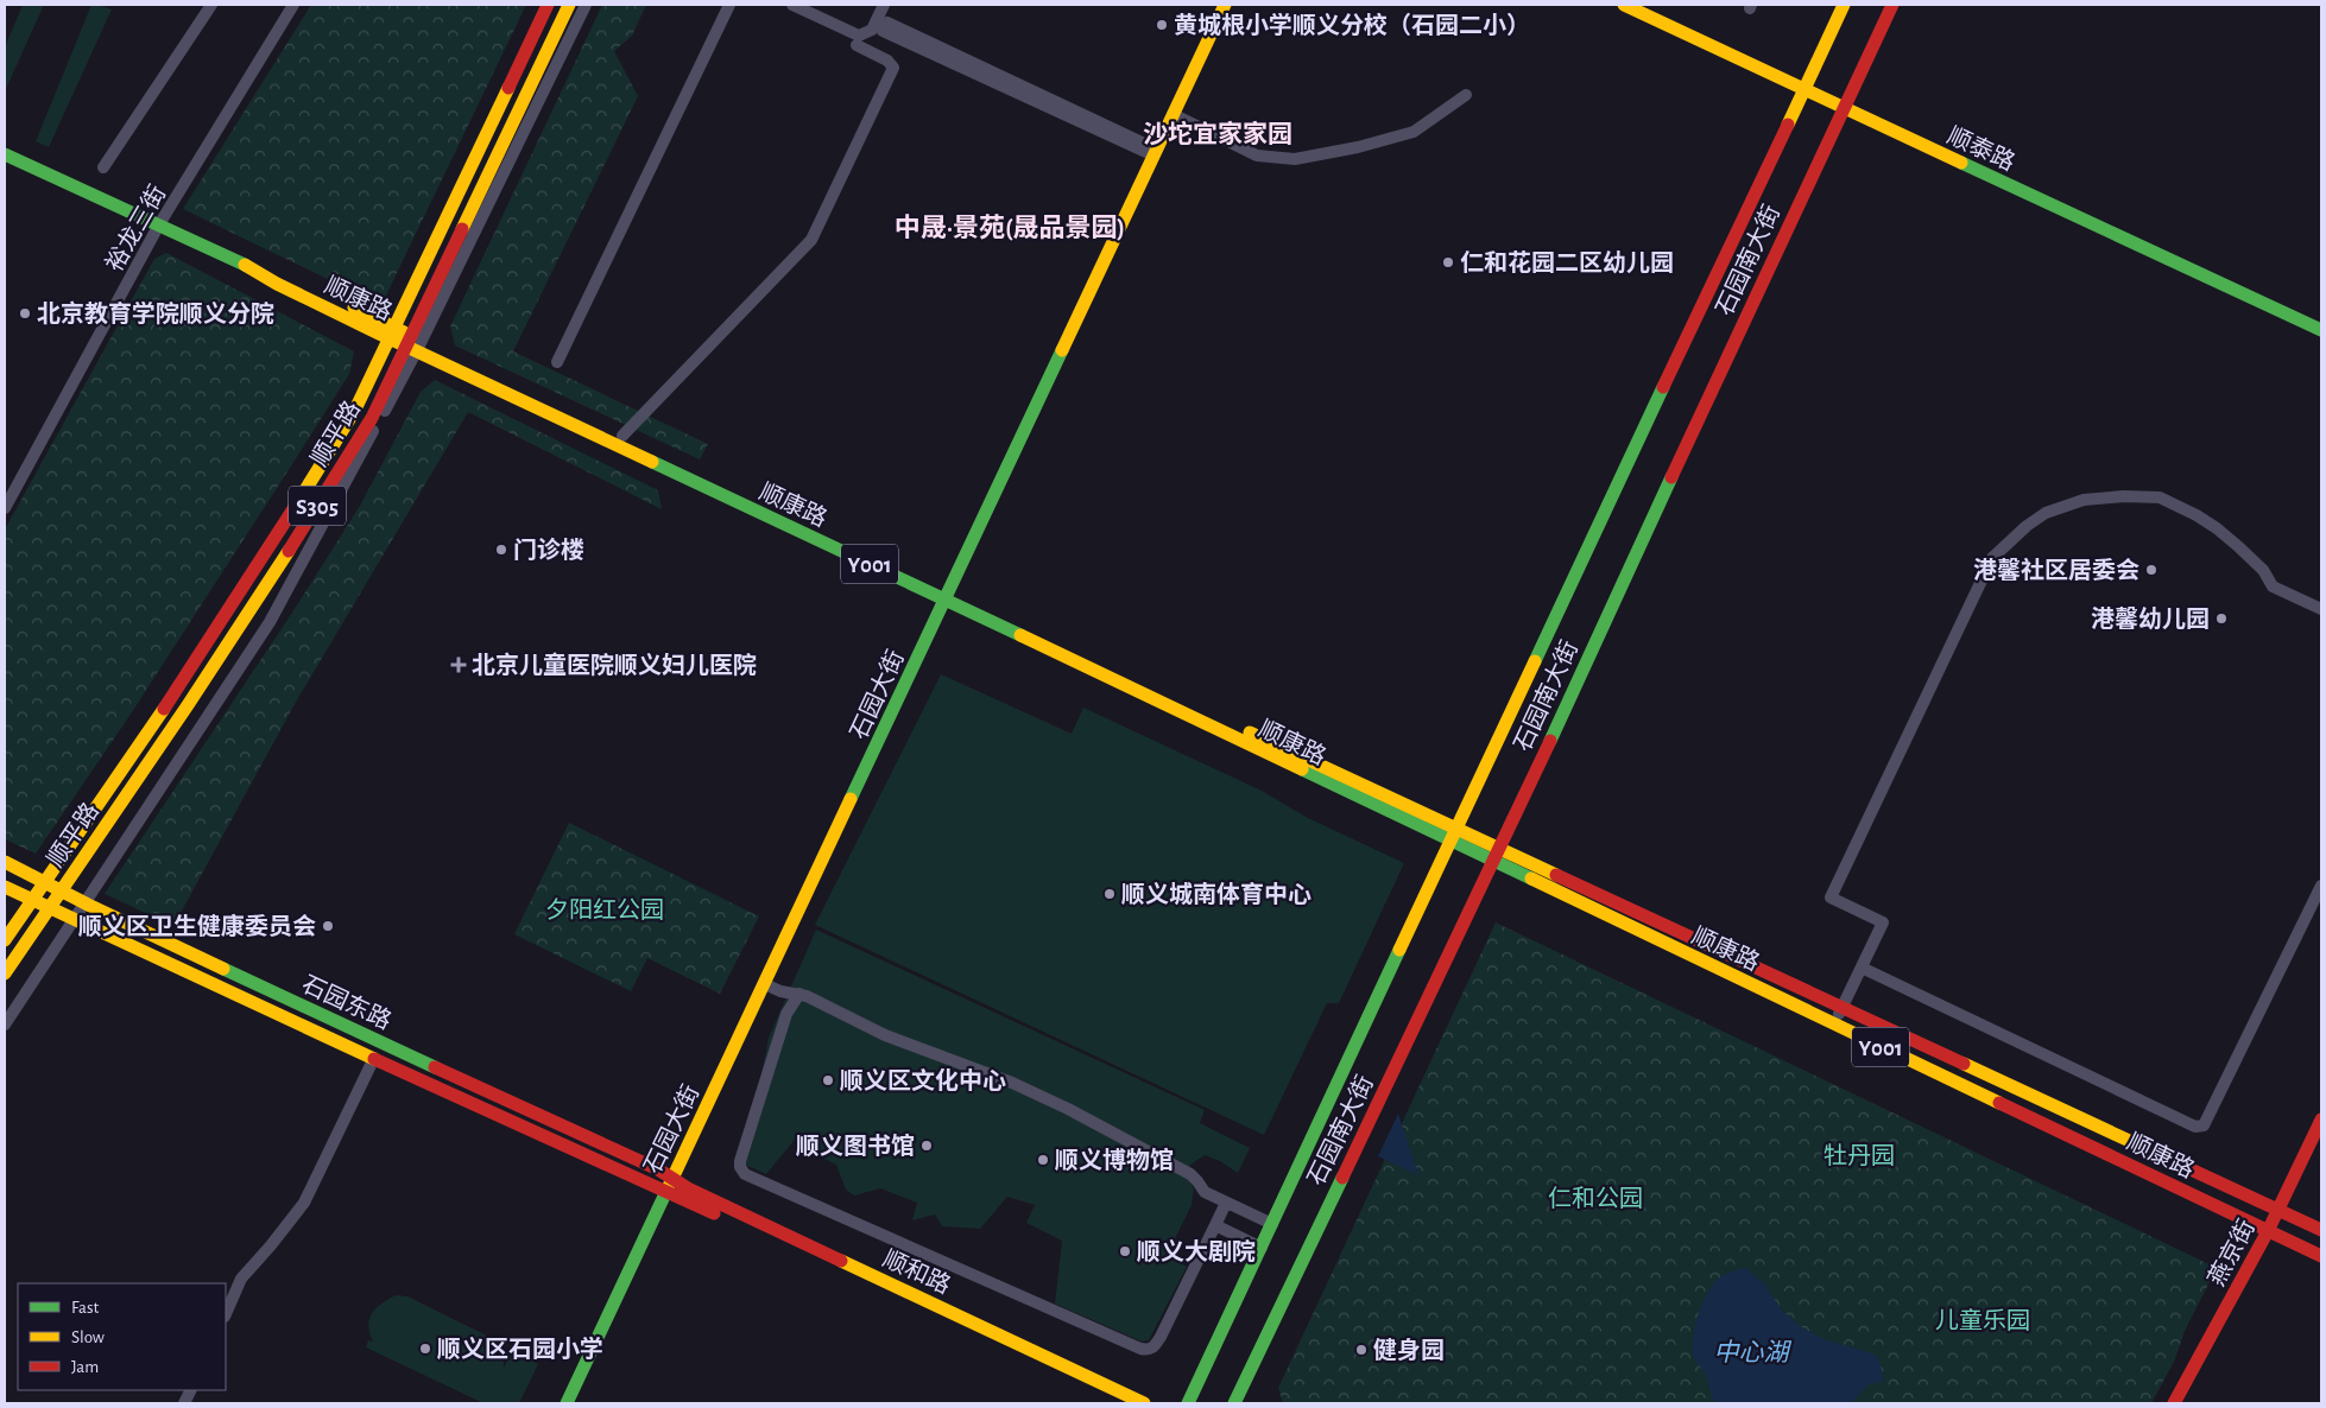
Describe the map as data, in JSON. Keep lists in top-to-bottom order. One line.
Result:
{"streets":{"main road":["顺泰路","石园南大街","顺康路","顺平路","S305","Y001","石园大街","石园东路","燕京街","顺和路"],"street":["裕龙三街"]},"crossings":[["顺泰路","石园南大街"],["裕龙三街","顺康路"],["石园南大街","顺康路"],["顺康路","顺平路"],["顺康路","石园大街"],["顺康路","燕京街"],["顺平路","石园东路"],["石园大街","石园东路"],["石园大街","顺和路"],["石园东路","顺和路"]],"districts":["沙坨宜家家园","中晟·景苑(晟品景园)"],"water":["中心湖"],"parks":["夕阳红公园","牡丹园","仁和公园","儿童乐园"],"places":{"other":["黄城根小学顺义分校（石园二小）","仁和花园二区幼儿园","北京教育学院顺义分院","门诊楼","港馨社区居委会","港馨幼儿园","顺义城南体育中心","顺义区卫生健康委员会","顺义区文化中心","顺义图书馆","顺义博物馆","顺义大剧院","顺义区石园小学","健身园"],"health":["北京儿童医院顺义妇儿医院"]},"legend":["Fast","Slow","Jam"]}
